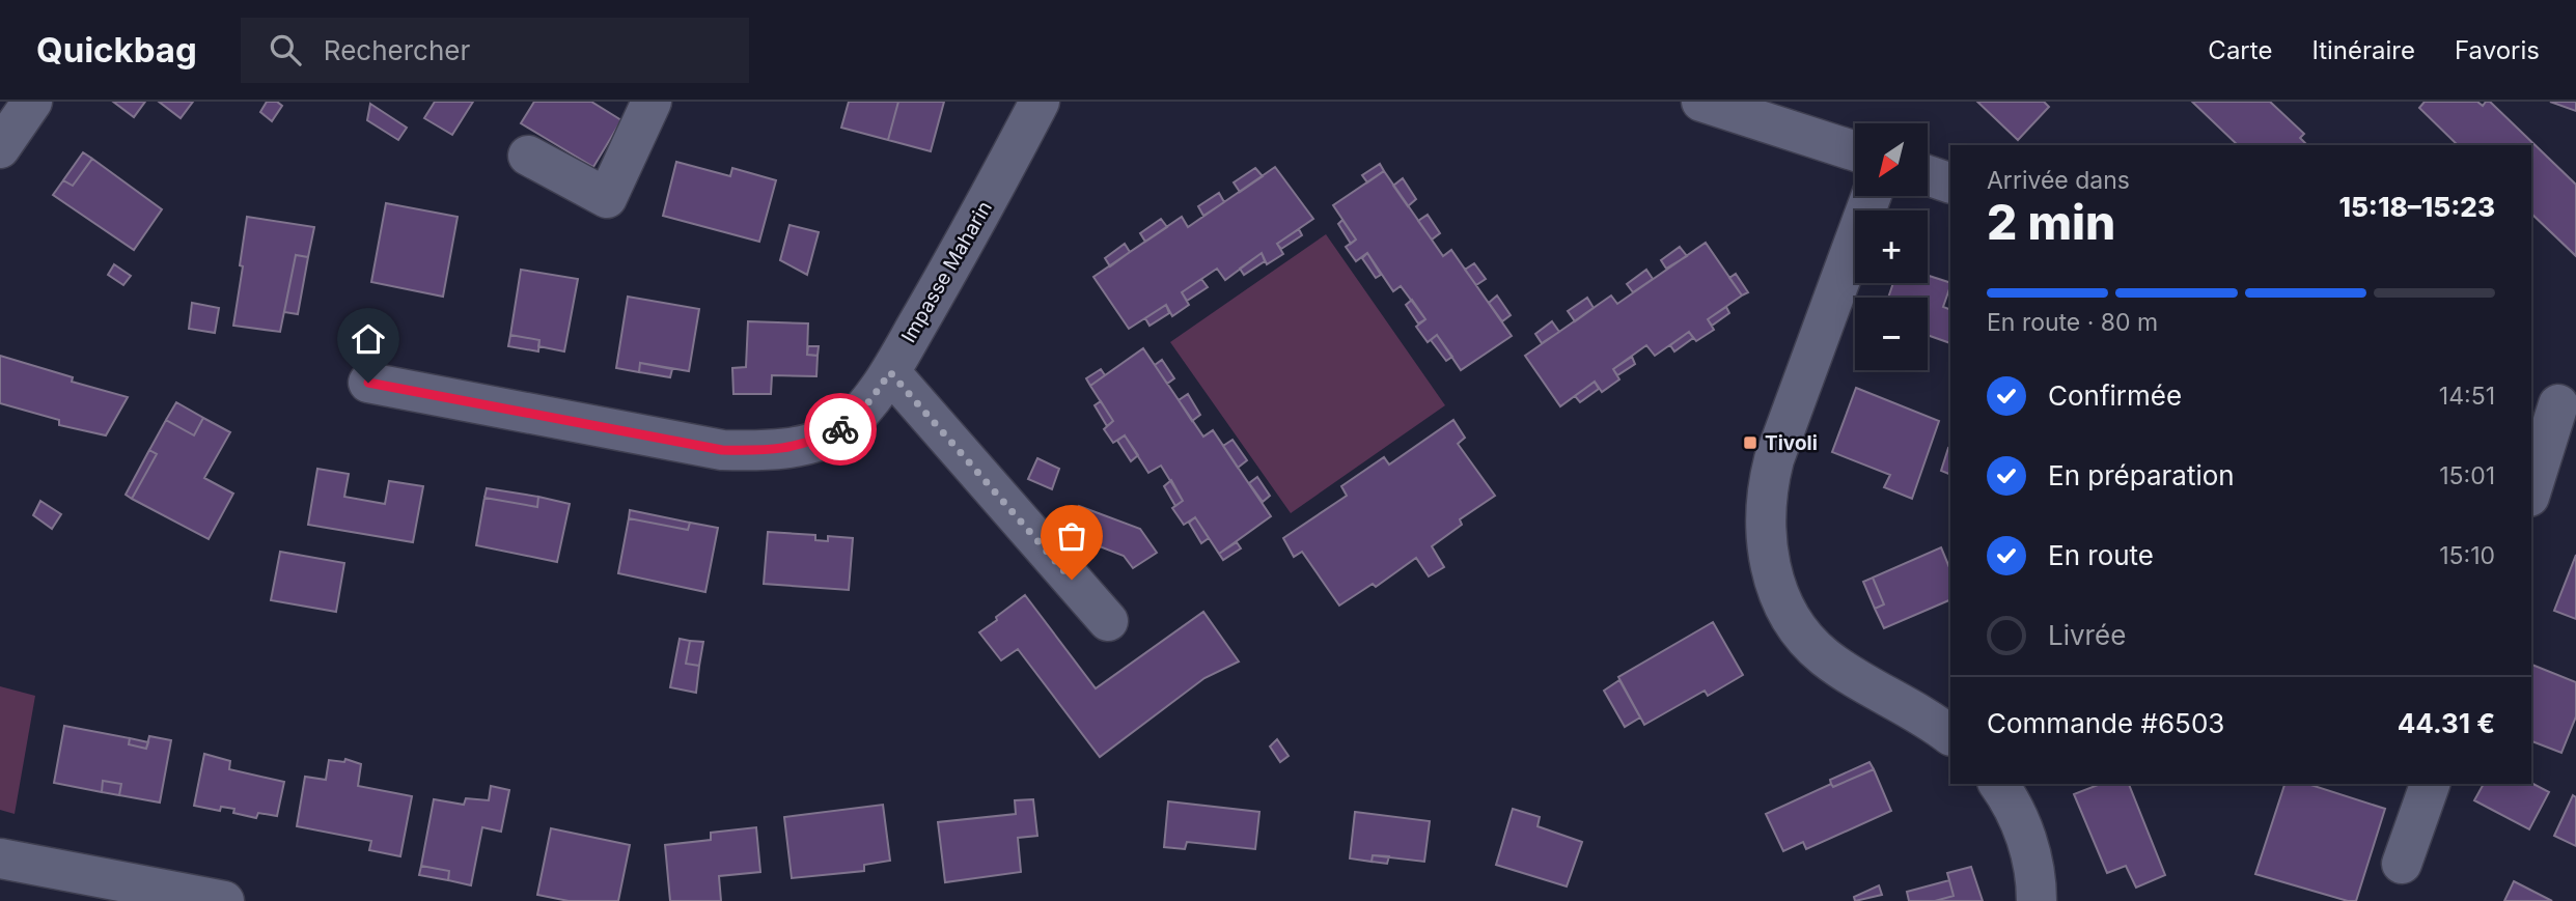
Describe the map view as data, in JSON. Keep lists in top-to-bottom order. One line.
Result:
{"streets":{"street":["Impasse Maharin"]},"places":{"transit":["Tivoli"]},"north":"bottom left","page":{"header":"Quickbag","search":"Rechercher","nav":["Carte","Itinéraire","Favoris"],"map_buttons":["+","−"],"heading":["2 min","Arrivée dans","15:18–15:23"],"panel":["Commande #6503","44.31 €"],"bar":"En route · 80 m","list":[["Confirmée","14:51"],["En préparation","15:01"],["En route","15:10"],"Livrée"]}}
